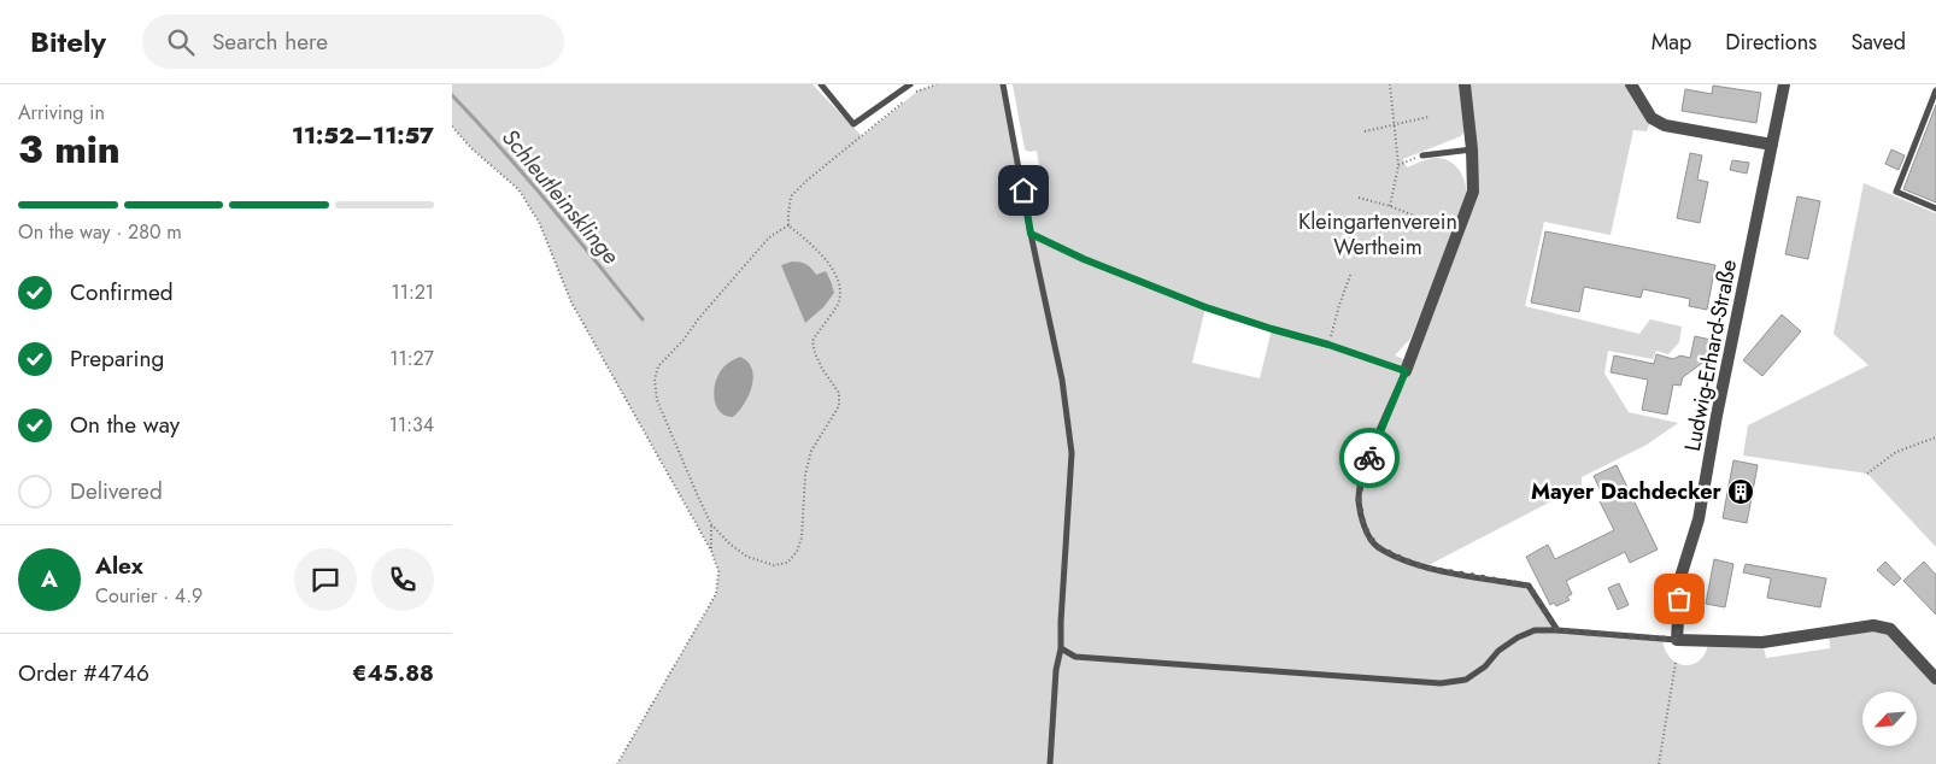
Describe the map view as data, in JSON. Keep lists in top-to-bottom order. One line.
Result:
{"streets":{"street":["Ludwig-Erhard-Straße"]},"water":["Schleutleinsklinge"],"parks":["Kleingartenverein Wertheim"],"places":{"building":["Mayer Dachdecker"]},"north":"bottom left","page":{"header":"Bitely","search":"Search here","nav":["Map","Directions","Saved"],"heading":["3 min","Arriving in","11:52–11:57"],"panel":["Alex","Courier · 4.9","Order #4746","€45.88"],"bar":"On the way · 280 m","list":[["Confirmed","11:21"],["Preparing","11:27"],["On the way","11:34"],"Delivered"],"round":"A"}}
